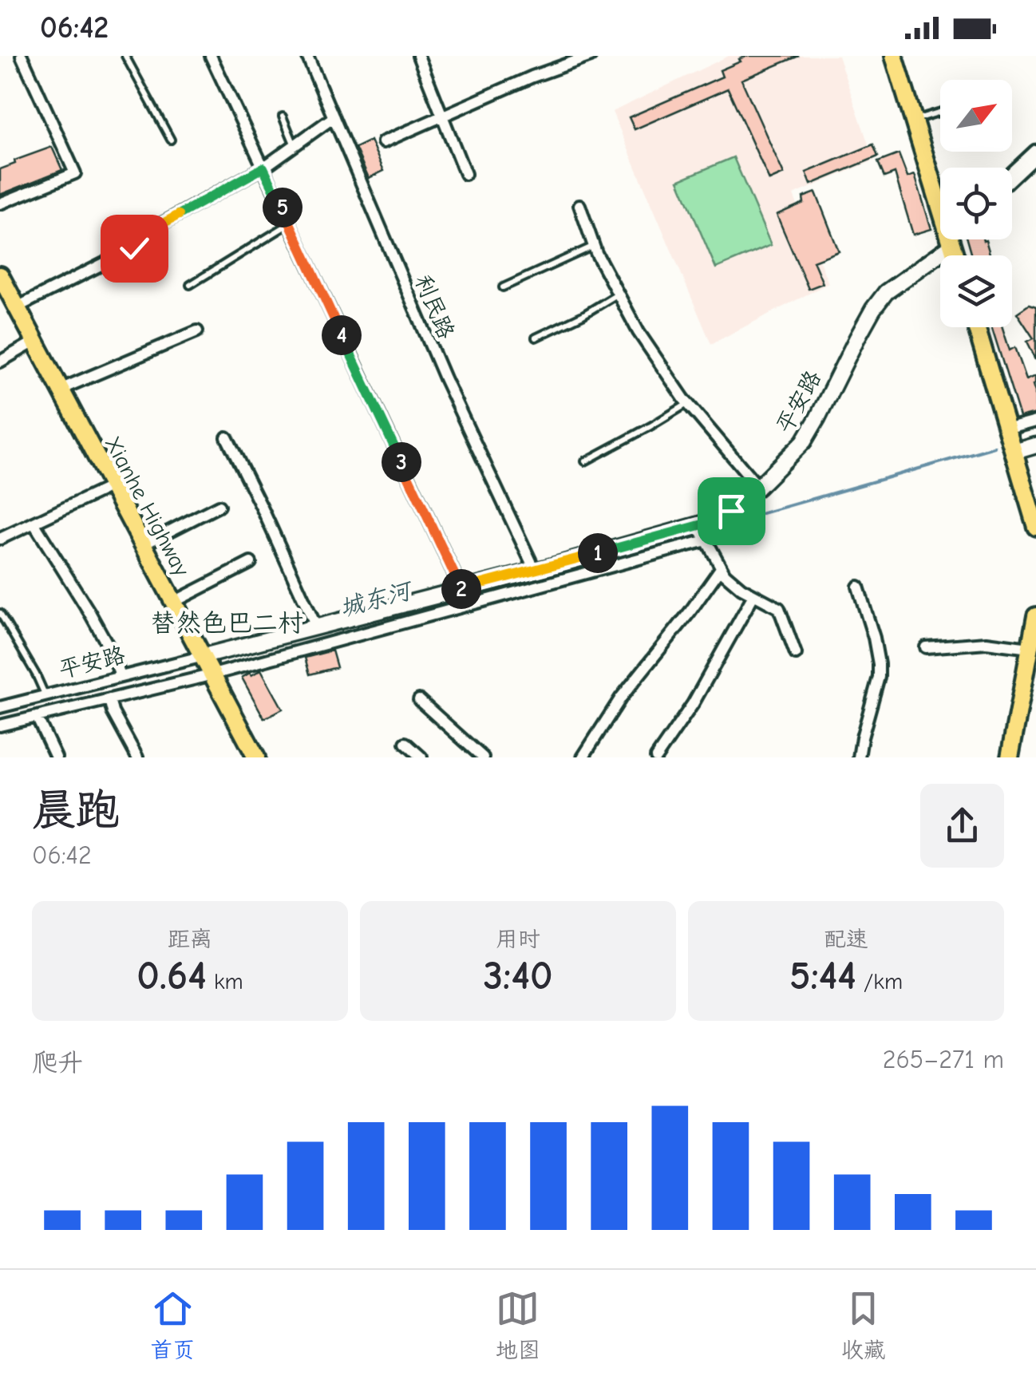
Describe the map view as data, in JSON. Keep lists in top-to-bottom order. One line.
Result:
{"streets":{"main road":["Xianhe Highway"],"street":["利民路","平安路"]},"crossings":[["利民路","平安路"],["平安路","Xianhe Highway"]],"districts":["替然色巴二村"],"water":["城东河"],"north":"top right","page":{"status":"06:42","pins":["5","4","3","1","2"],"heading":["晨跑","06:42"],"stats":[["距离","0.64 km"],["用时","3:40"],["配速","5:44 /km"]],"chart":["爬升","265–271 m"],"tabs":["首页","地图","收藏"]}}
